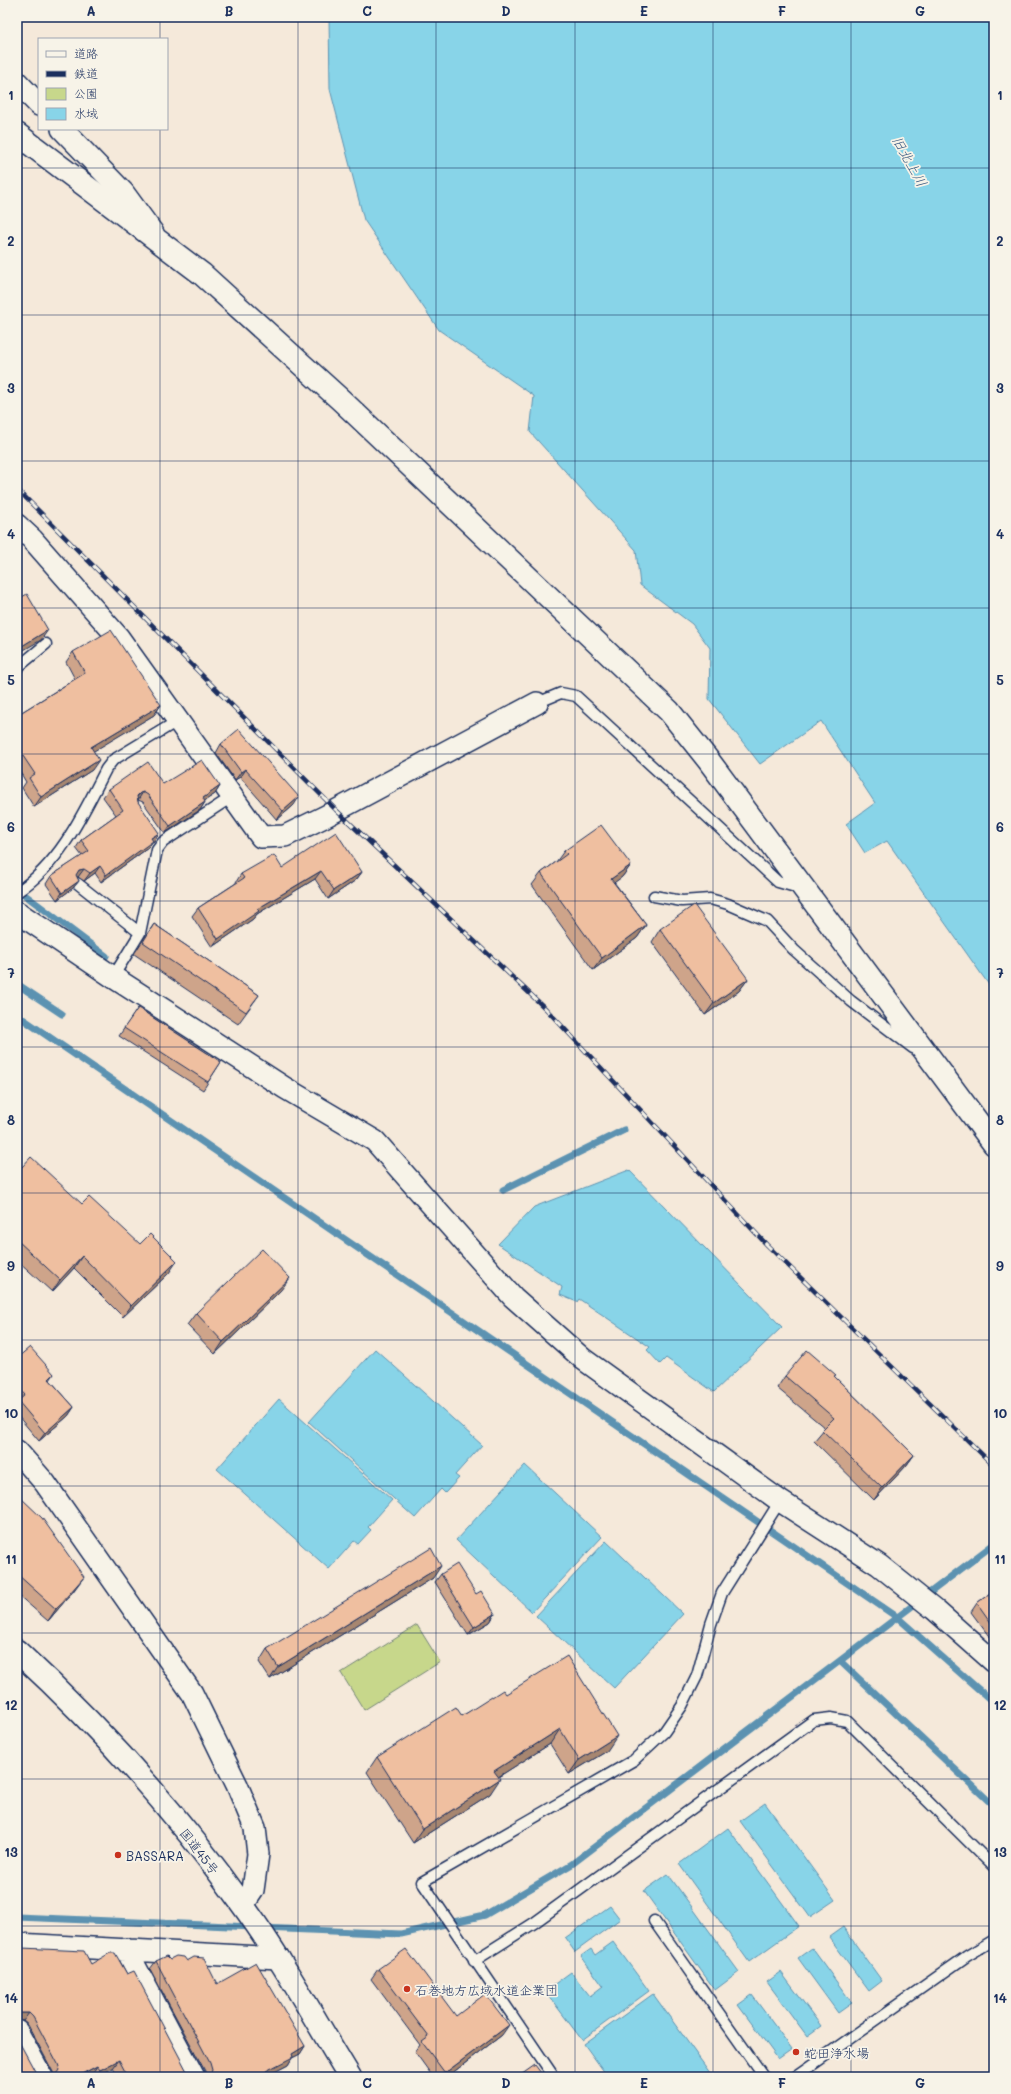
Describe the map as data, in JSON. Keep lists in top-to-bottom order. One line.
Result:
{"streets":{"main road":["国道45号"]},"water":["旧北上川"],"places":["BASSARA","石巻地方広域水道企業団","蛇田浄水場"],"legend":["道路","鉄道","公園","水域"],"grid":{"columns":["A","B","C","D","E","F","G"],"rows":["1","2","3","4","5","6","7","8","9","10","11","12","13","14"]}}
